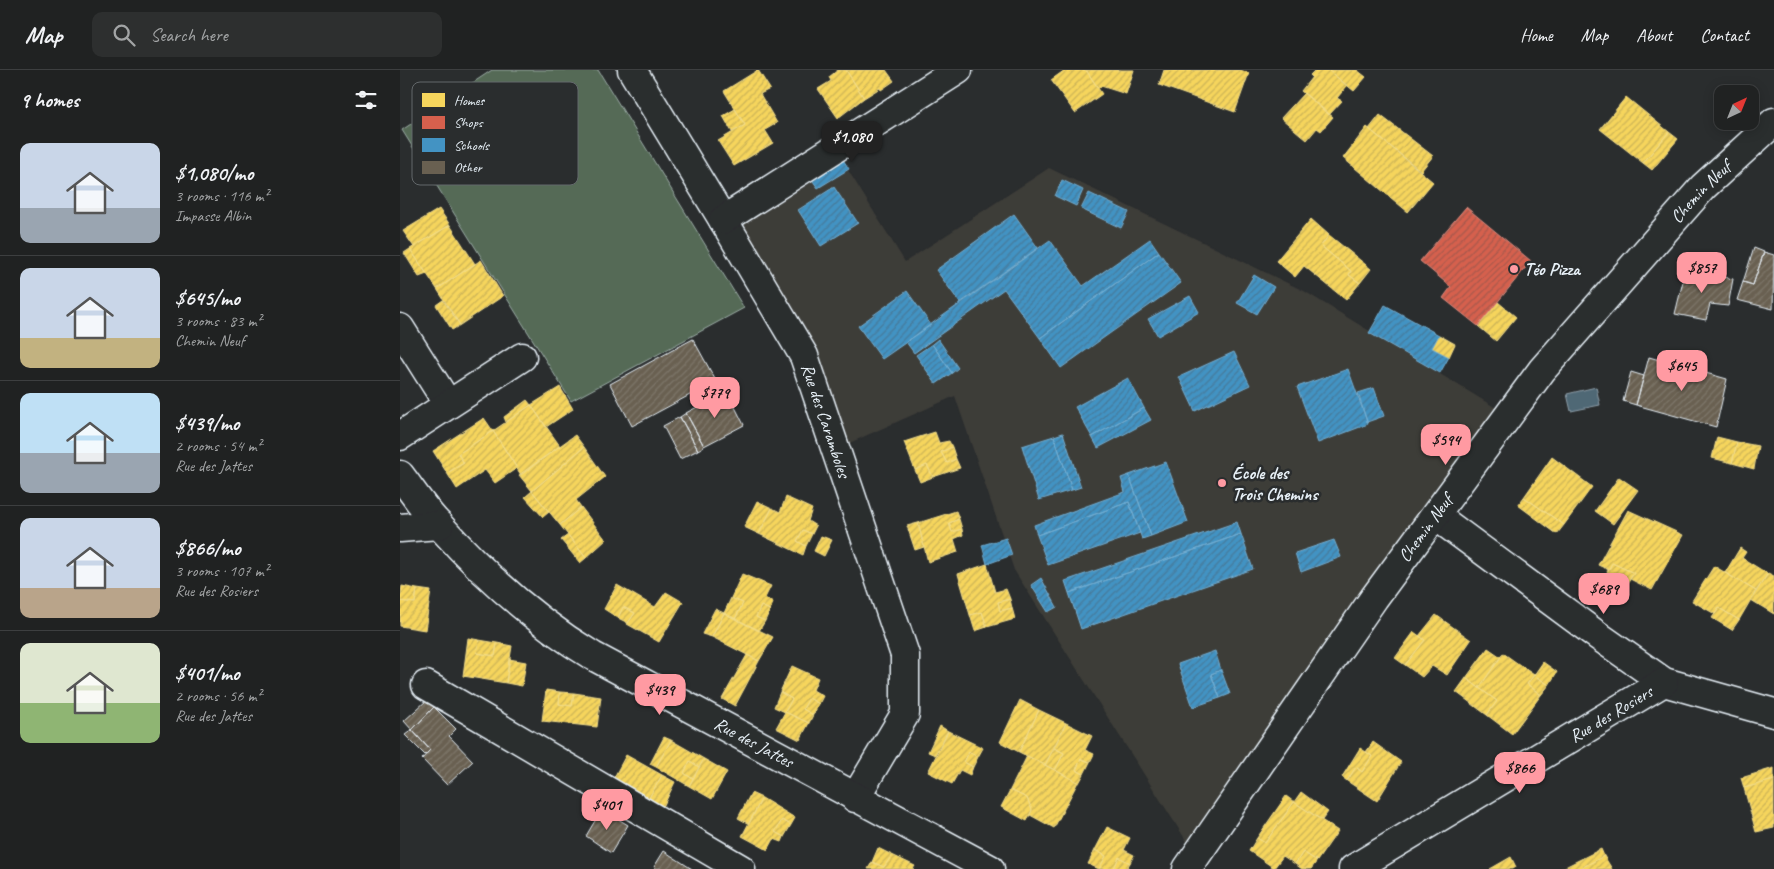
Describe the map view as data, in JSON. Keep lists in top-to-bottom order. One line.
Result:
{"streets":{"street":["Chemin Neuf","Rue des Caramboles","Rue des Rosiers","Rue des Jattes"]},"crossings":[["Chemin Neuf","Rue des Rosiers"],["Rue des Caramboles","Rue des Jattes"]],"places":["Téo Pizza","École des Trois Chemins"],"legend":["Homes","Shops","Schools","Other"],"north":"top right","page":{"header":"Map","search":"Search here","nav":["Home","Map","About","Contact"],"heading":"9 homes","price":["$1,080","$857","$645","$779","$594","$689","$439","$866","$401"],"list":[{"name":"$1,080/mo","note":"3 rooms · 116 m² · Impasse Albin"},{"name":"$645/mo","note":"3 rooms · 83 m² · Chemin Neuf"},{"name":"$439/mo","note":"2 rooms · 54 m² · Rue des Jattes"},{"name":"$866/mo","note":"3 rooms · 107 m² · Rue des Rosiers"},{"name":"$401/mo","note":"2 rooms · 56 m² · Rue des Jattes"}]}}
